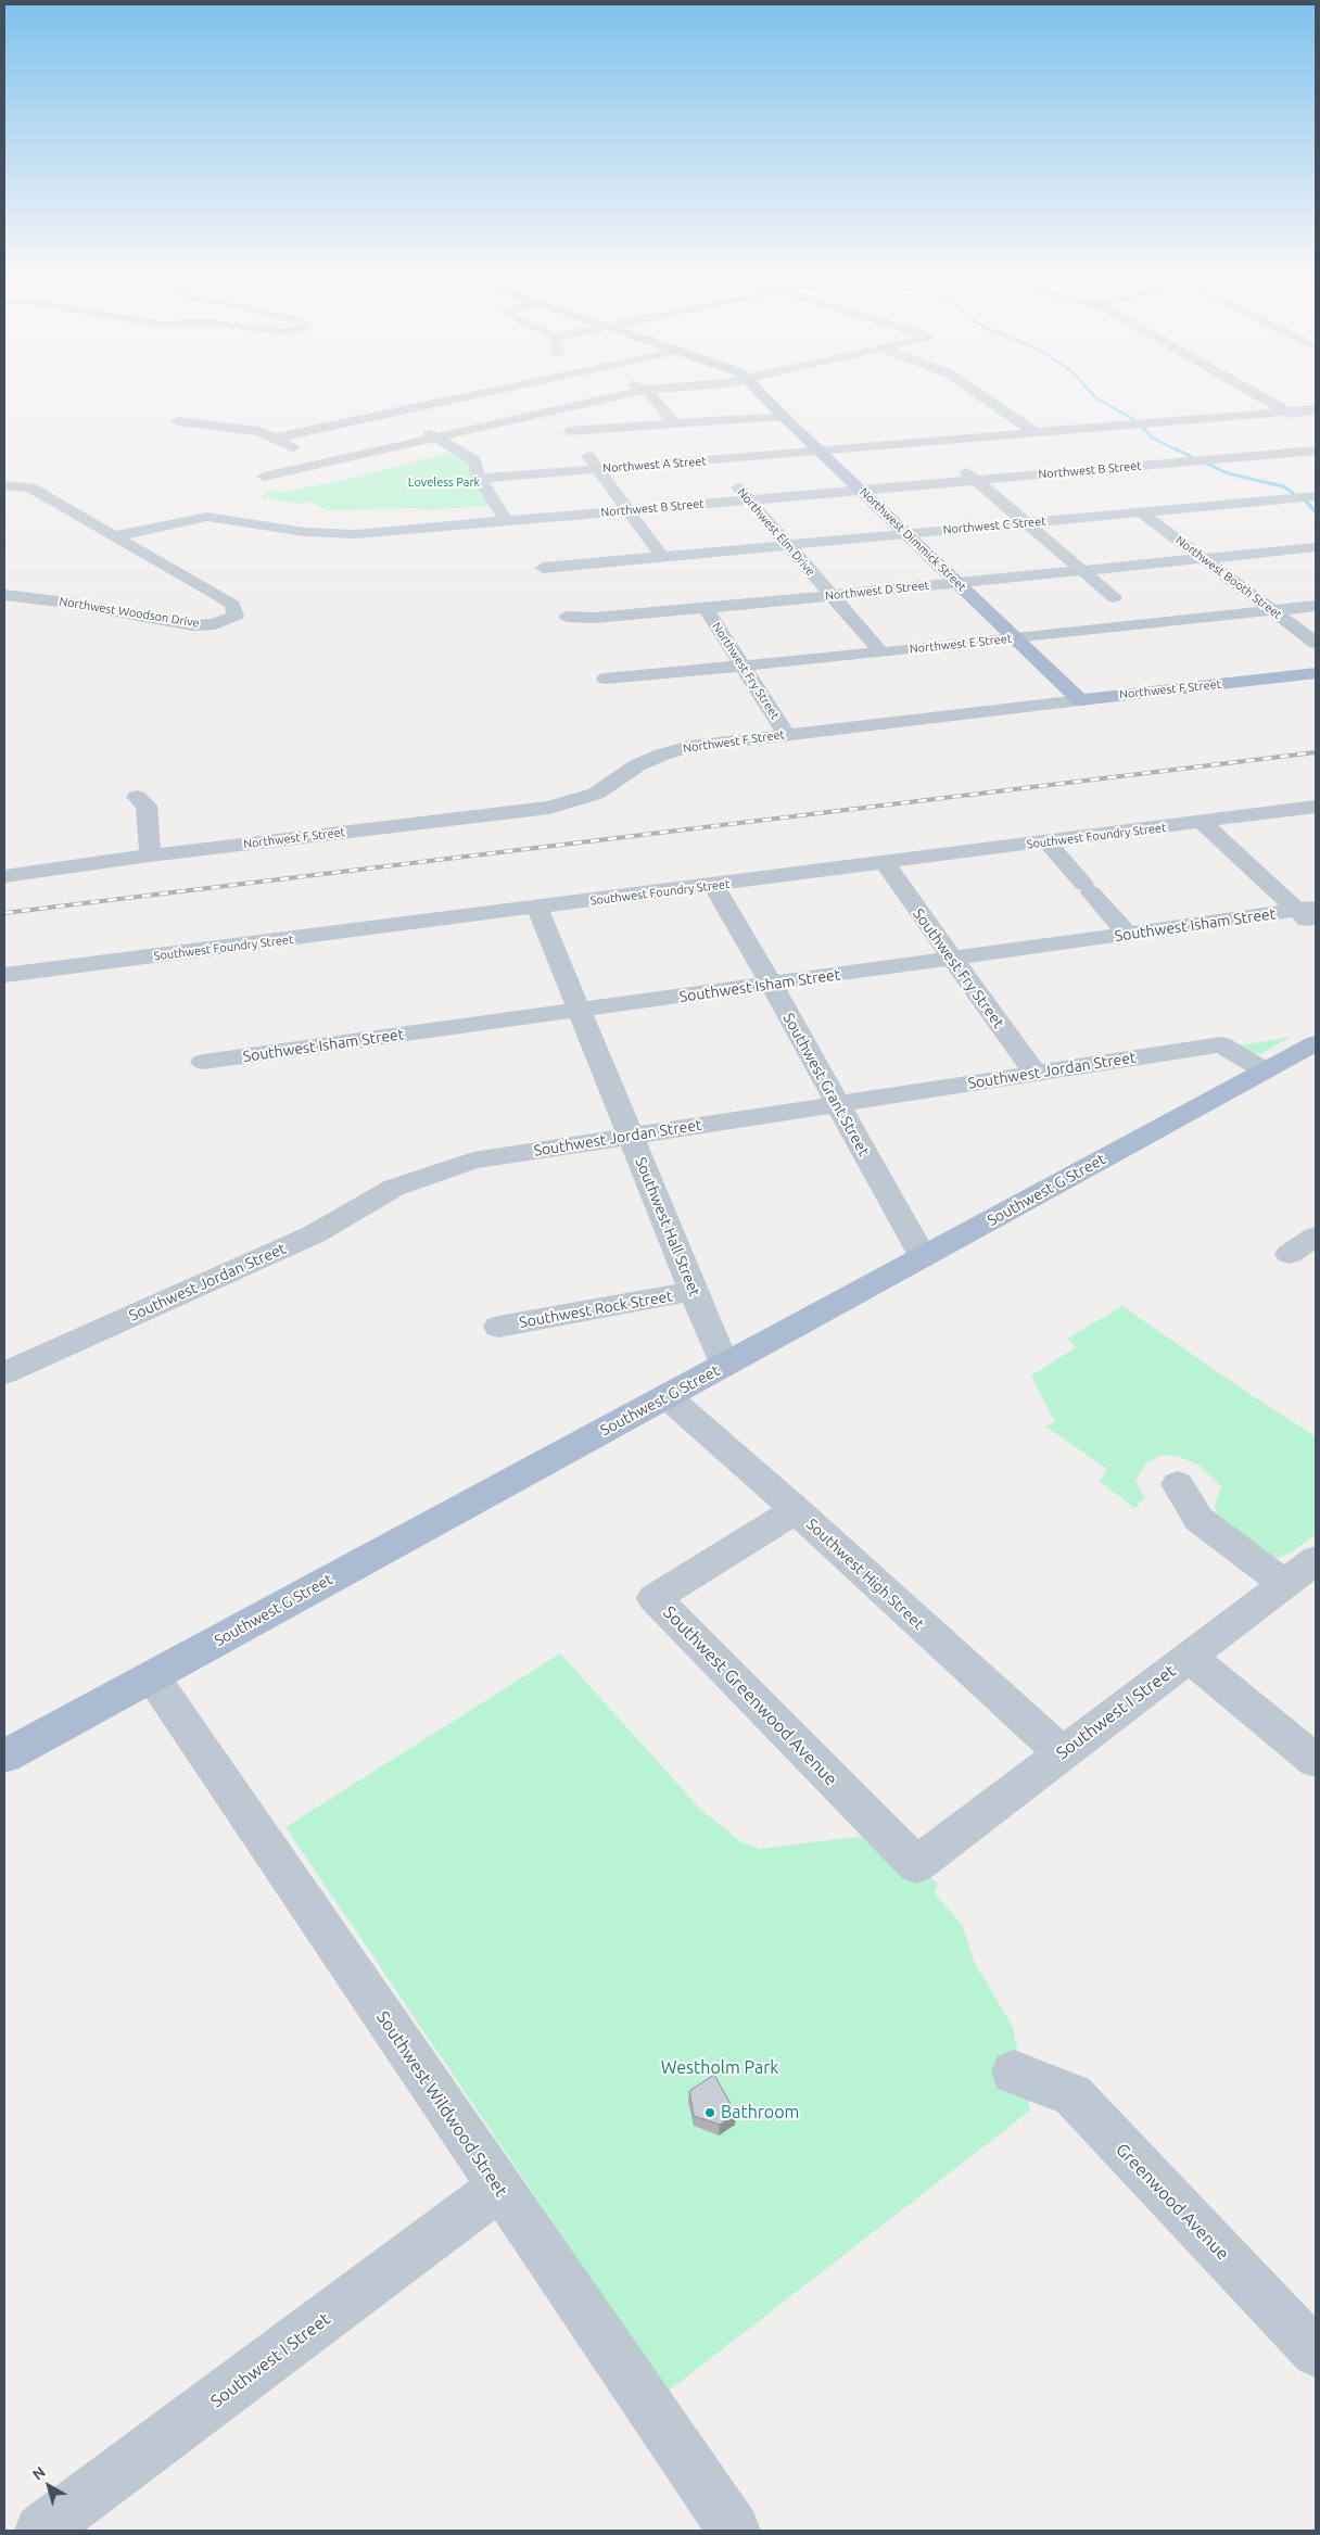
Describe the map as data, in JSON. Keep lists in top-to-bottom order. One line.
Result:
{"streets":{"main road":["Northwest Dimmick Street","Northwest F Street","Southwest G Street"],"street":["Northwest A Street","Northwest B Street","Northwest C Street","Northwest Elm Drive","Northwest Booth Street","Northwest D Street","Northwest Woodson Drive","Northwest E Street","Northwest Fry Street","Southwest Foundry Street","Southwest Isham Street","Southwest Fry Street","Southwest Jordan Street","Southwest Grant Street","Southwest Hall Street","Southwest Rock Street","Southwest High Street","Southwest Greenwood Avenue","Southwest I Street","Southwest Wildwood Street","Greenwood Avenue"]},"crossings":[["Northwest A Street","Northwest Elm Drive"],["Northwest A Street","Northwest Dimmick Street"],["Northwest B Street","Northwest Elm Drive"],["Northwest B Street","Northwest Dimmick Street"],["Northwest B Street","Northwest Woodson Drive"],["Northwest C Street","Northwest Elm Drive"],["Northwest C Street","Northwest Dimmick Street"],["Northwest C Street","Northwest Booth Street"],["Northwest Elm Drive","Northwest D Street"],["Northwest Elm Drive","Northwest E Street"],["Northwest Dimmick Street","Northwest D Street"],["Northwest Dimmick Street","Northwest E Street"],["Northwest Dimmick Street","Northwest F Street"],["Northwest Booth Street","Northwest D Street"],["Northwest Booth Street","Northwest E Street"],["Northwest D Street","Northwest Fry Street"],["Northwest E Street","Northwest Fry Street"],["Northwest Fry Street","Northwest F Street"],["Southwest Foundry Street","Southwest Fry Street"],["Southwest Foundry Street","Southwest Grant Street"],["Southwest Foundry Street","Southwest Hall Street"],["Southwest Isham Street","Southwest Fry Street"],["Southwest Isham Street","Southwest Grant Street"],["Southwest Isham Street","Southwest Hall Street"],["Southwest Fry Street","Southwest Jordan Street"],["Southwest Jordan Street","Southwest Grant Street"],["Southwest Jordan Street","Southwest G Street"],["Southwest Jordan Street","Southwest Hall Street"],["Southwest Grant Street","Southwest G Street"],["Southwest G Street","Southwest Hall Street"],["Southwest G Street","Southwest High Street"],["Southwest G Street","Southwest Wildwood Street"],["Southwest Hall Street","Southwest Rock Street"],["Southwest High Street","Southwest Greenwood Avenue"],["Southwest High Street","Southwest I Street"],["Southwest Greenwood Avenue","Southwest I Street"],["Southwest I Street","Southwest Wildwood Street"]],"parks":["Loveless Park","Westholm Park"],"places":["Bathroom"],"north":"top left"}
